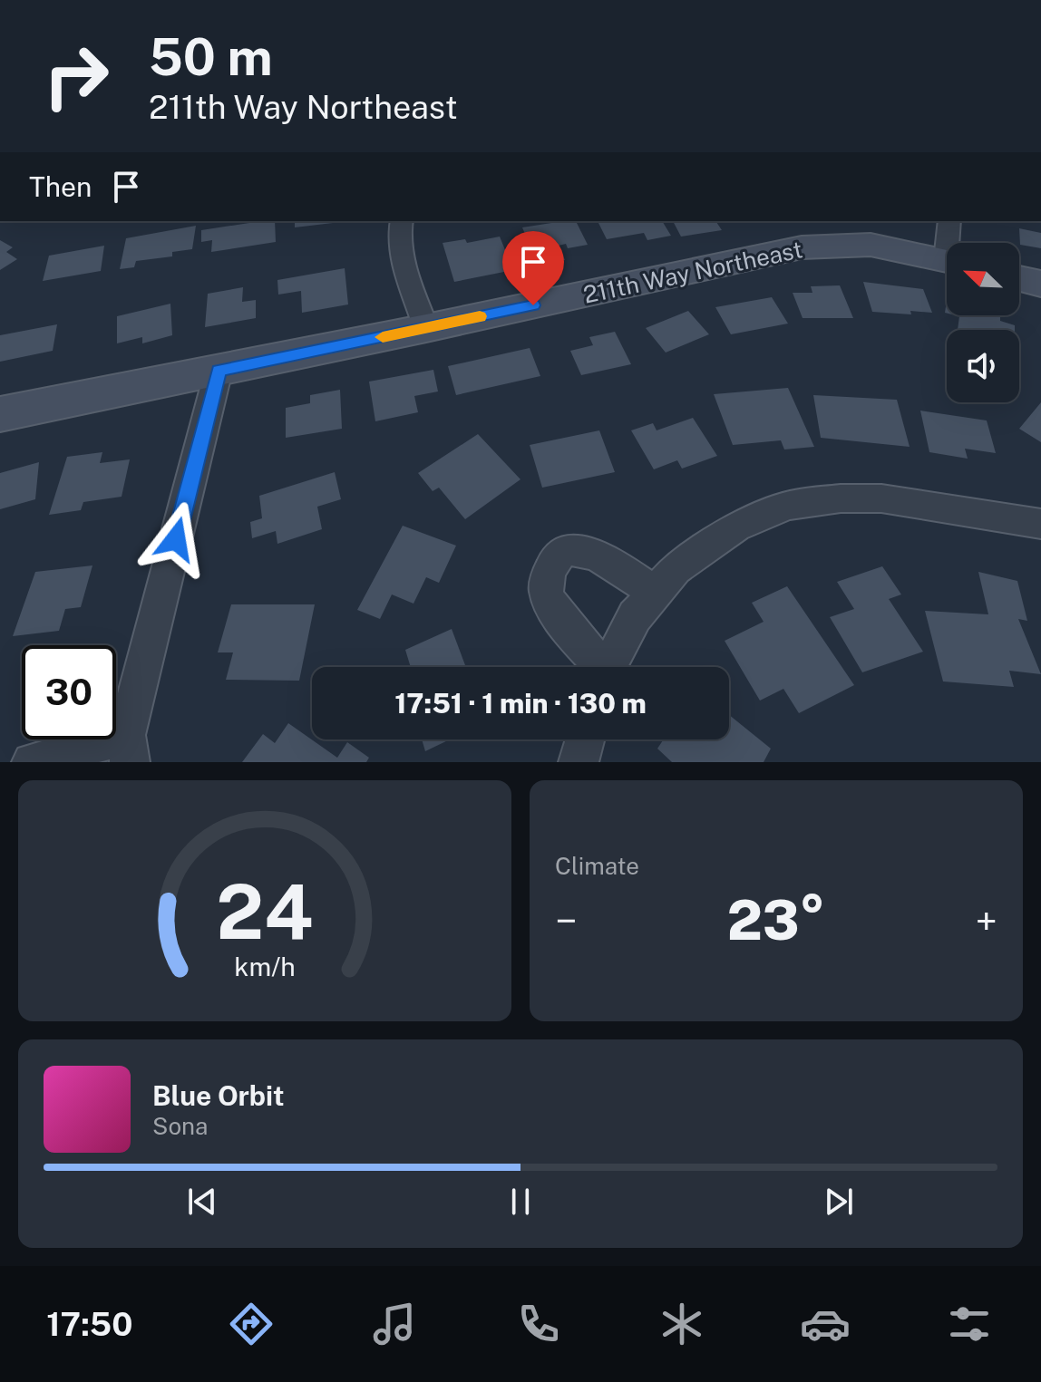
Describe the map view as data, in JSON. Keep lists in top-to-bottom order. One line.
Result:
{"streets":{"street":["211th Way Northeast"]},"north":"top left","page":{"turn":["50 m","211th Way Northeast"],"then":"Then","limit":"30","trip":"17:51 · 1 min · 130 m","tile":"Climate","heat":["−","23°","+"],"song":["Blue Orbit","Sona"],"tabs":"17:50","gauge":["24","km/h"]}}
